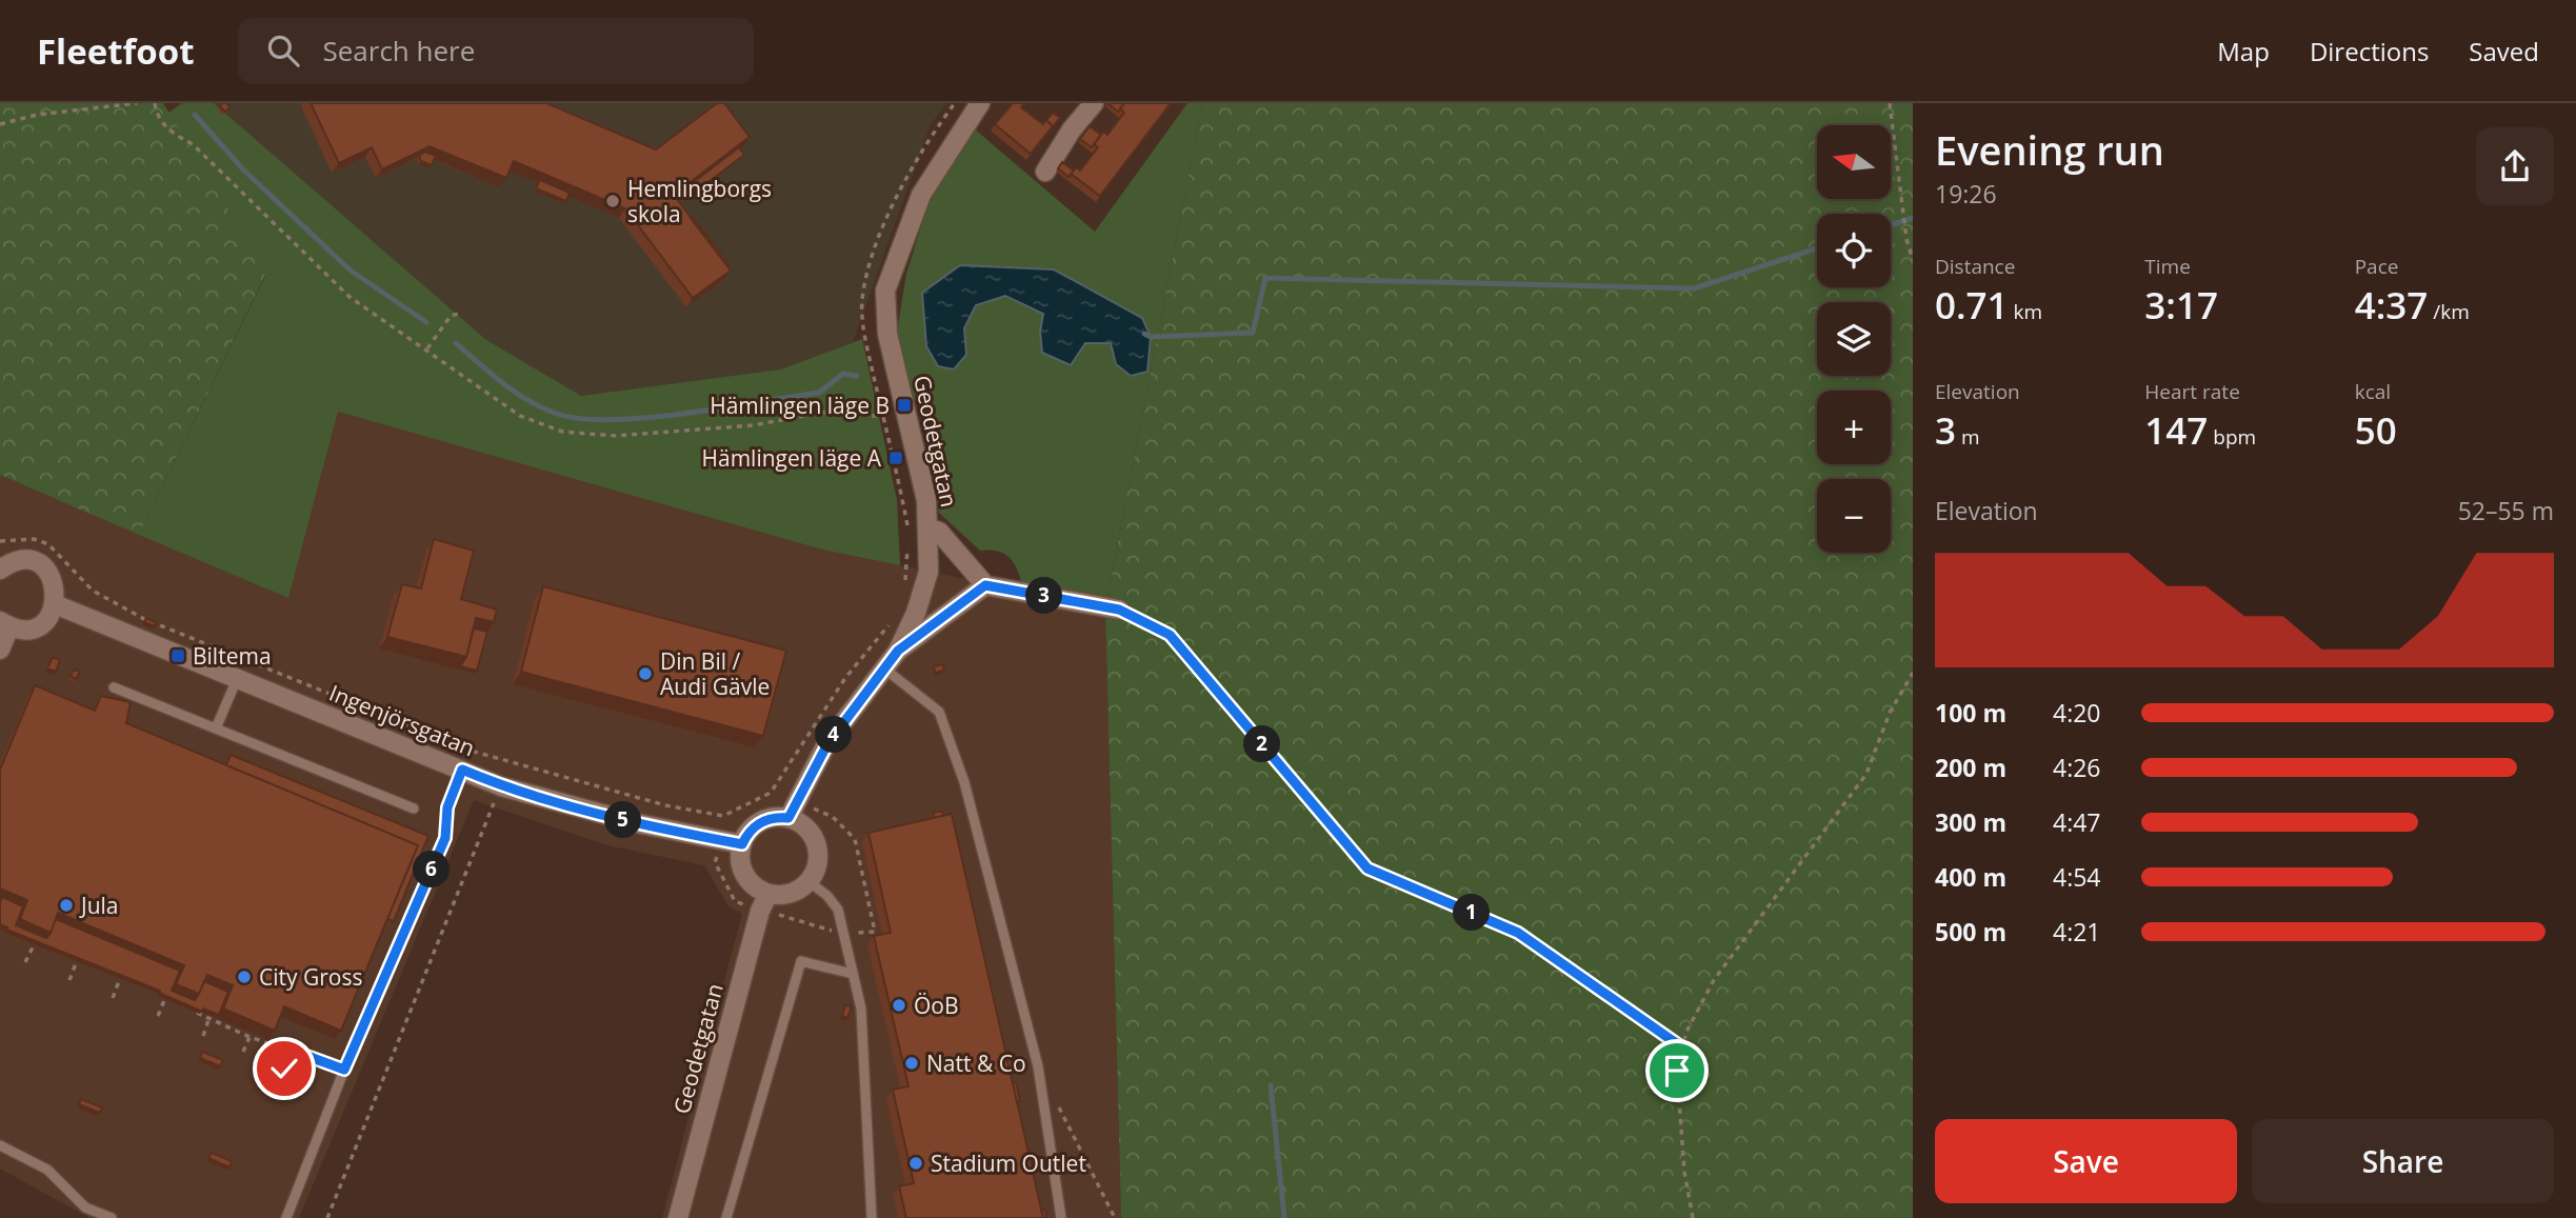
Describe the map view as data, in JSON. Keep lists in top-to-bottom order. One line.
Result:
{"streets":{"street":["Geodetgatan","Ingenjörsgatan"]},"crossings":[["Geodetgatan","Ingenjörsgatan"]],"places":{"other":["Hemlingborgs skola","Din Bil / Audi Gävle","Jula","City Gross","ÖoB","Natt & Co","Stadium Outlet"],"transit":["Hämlingen läge B","Hämlingen läge A","Biltema"]},"north":"left","page":{"header":"Fleetfoot","search":"Search here","nav":["Map","Directions","Saved"],"heading":["Evening run","19:26"],"map_buttons":["+","−"],"stats":[["Distance","0.71 km"],["Time","3:17"],["Pace","4:37 /km"],["Elevation","3 m"],["Heart rate","147 bpm"],["kcal","50"]],"chart":["Elevation","52–55 m"],"pins":["3","4","2","5","6","1"],"list":[{"name":"100 m","note":"4:20"},{"name":"200 m","note":"4:26"},{"name":"300 m","note":"4:47"},{"name":"400 m","note":"4:54"},{"name":"500 m","note":"4:21"}],"buttons":["Save","Share"]}}
